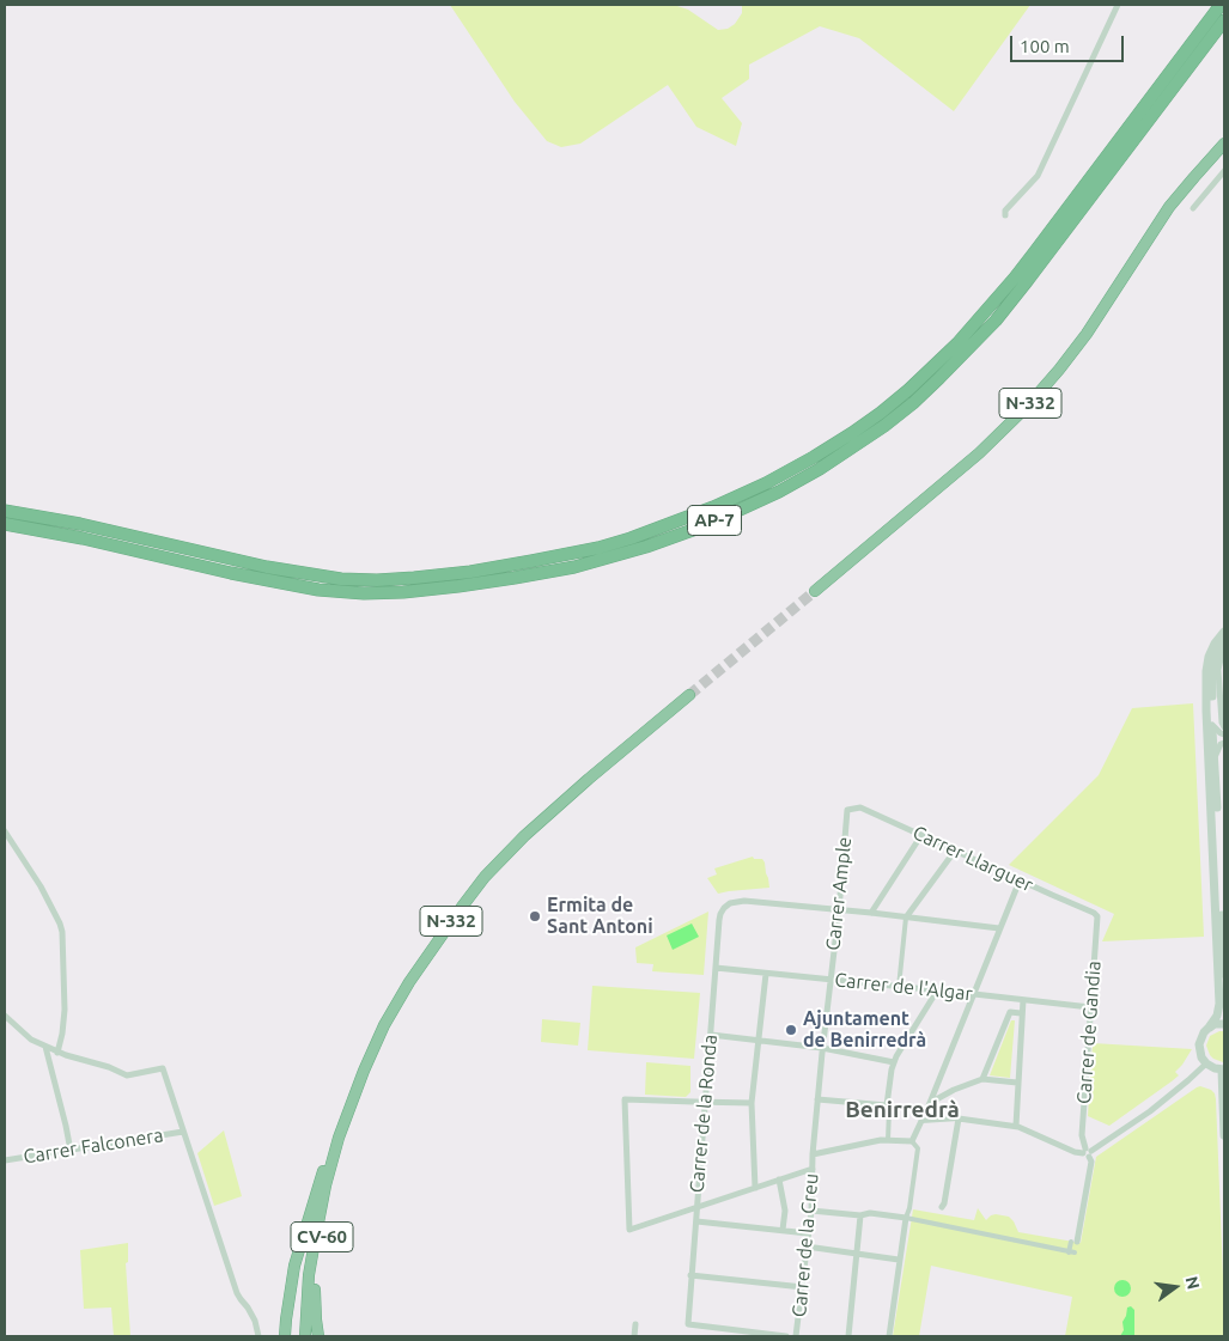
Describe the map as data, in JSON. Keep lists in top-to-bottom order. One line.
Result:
{"streets":{"highway":["N-332","AP-7","CV-60"],"street":["Carrer Llarguer","Carrer Ample","Carrer de l'Algar","Carrer de Gandia","Carrer de la Ronda","Carrer Falconera","Carrer de la Creu"]},"crossings":[["N-332","CV-60"],["Carrer Llarguer","Carrer Ample"],["Carrer Llarguer","Carrer de Gandia"],["Carrer Ample","Carrer de l'Algar"],["Carrer Ample","Carrer de la Ronda"],["Carrer Ample","Carrer de la Creu"],["Carrer de l'Algar","Carrer de Gandia"],["Carrer de l'Algar","Carrer de la Ronda"]],"districts":["Benirredrà"],"places":["Ermita de Sant Antoni","Ajuntament de Benirredrà"],"scale_bar":"100 m","north":"right"}
